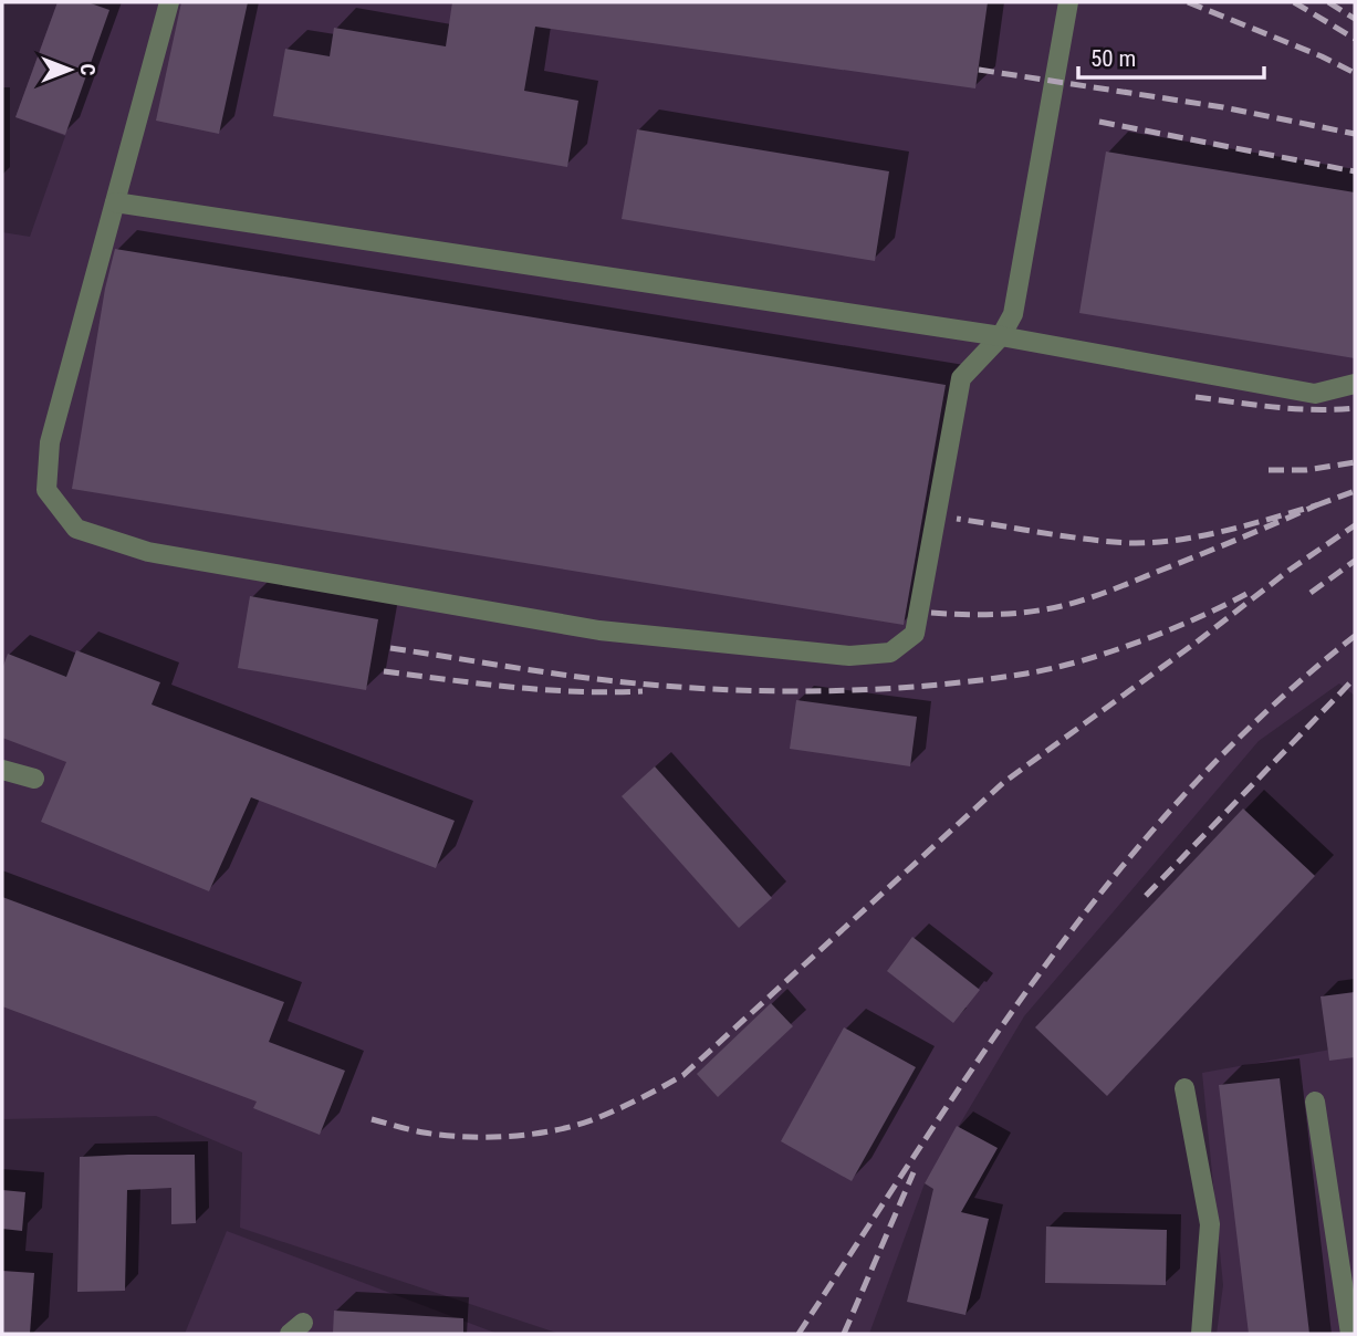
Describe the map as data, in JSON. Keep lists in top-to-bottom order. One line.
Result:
{"scale_bar":"50 m","north":"right"}
